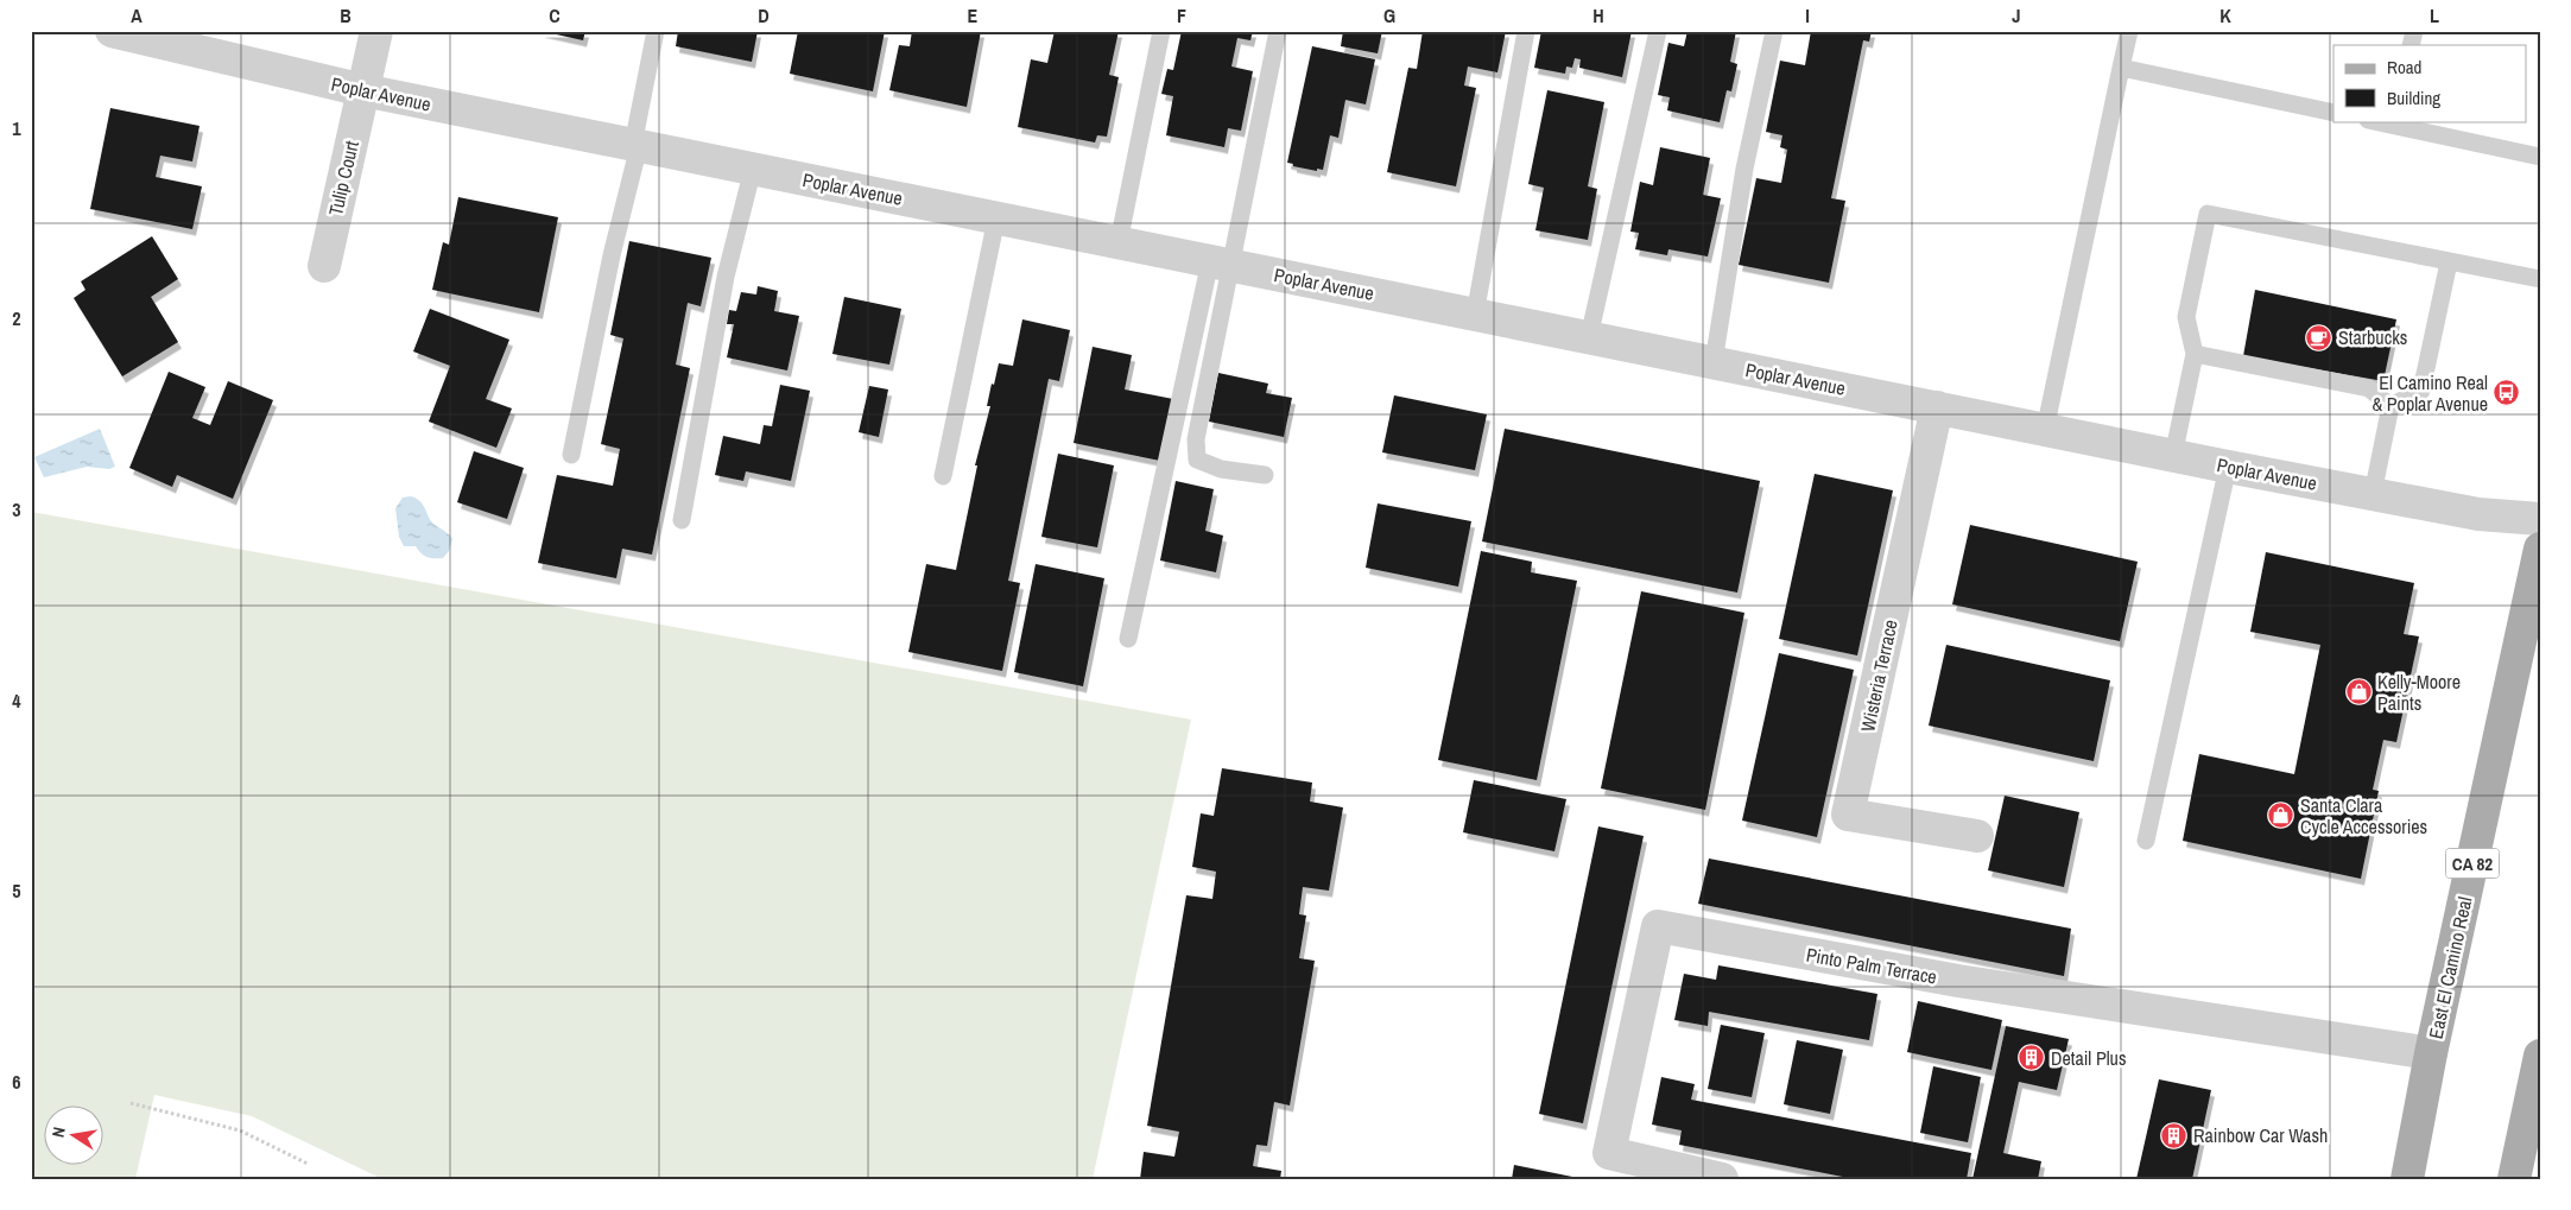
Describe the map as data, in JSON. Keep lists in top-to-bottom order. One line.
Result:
{"streets":{"main road":["CA 82","East El Camino Real"],"street":["Poplar Avenue","Tulip Court","Wisteria Terrace","Pinto Palm Terrace"]},"crossings":[["Poplar Avenue","Tulip Court"],["Poplar Avenue","Wisteria Terrace"],["Pinto Palm Terrace","East El Camino Real"]],"places":{"cafe":["Starbucks"],"bus stop":["El Camino Real & Poplar Avenue"],"shop":["Kelly-Moore Paints","Santa Clara Cycle Accessories"],"building":["Detail Plus","Rainbow Car Wash"]},"legend":["Road","Building"],"north":"left","grid":{"columns":["A","B","C","D","E","F","G","H","I","J","K","L"],"rows":["1","2","3","4","5","6"]}}
